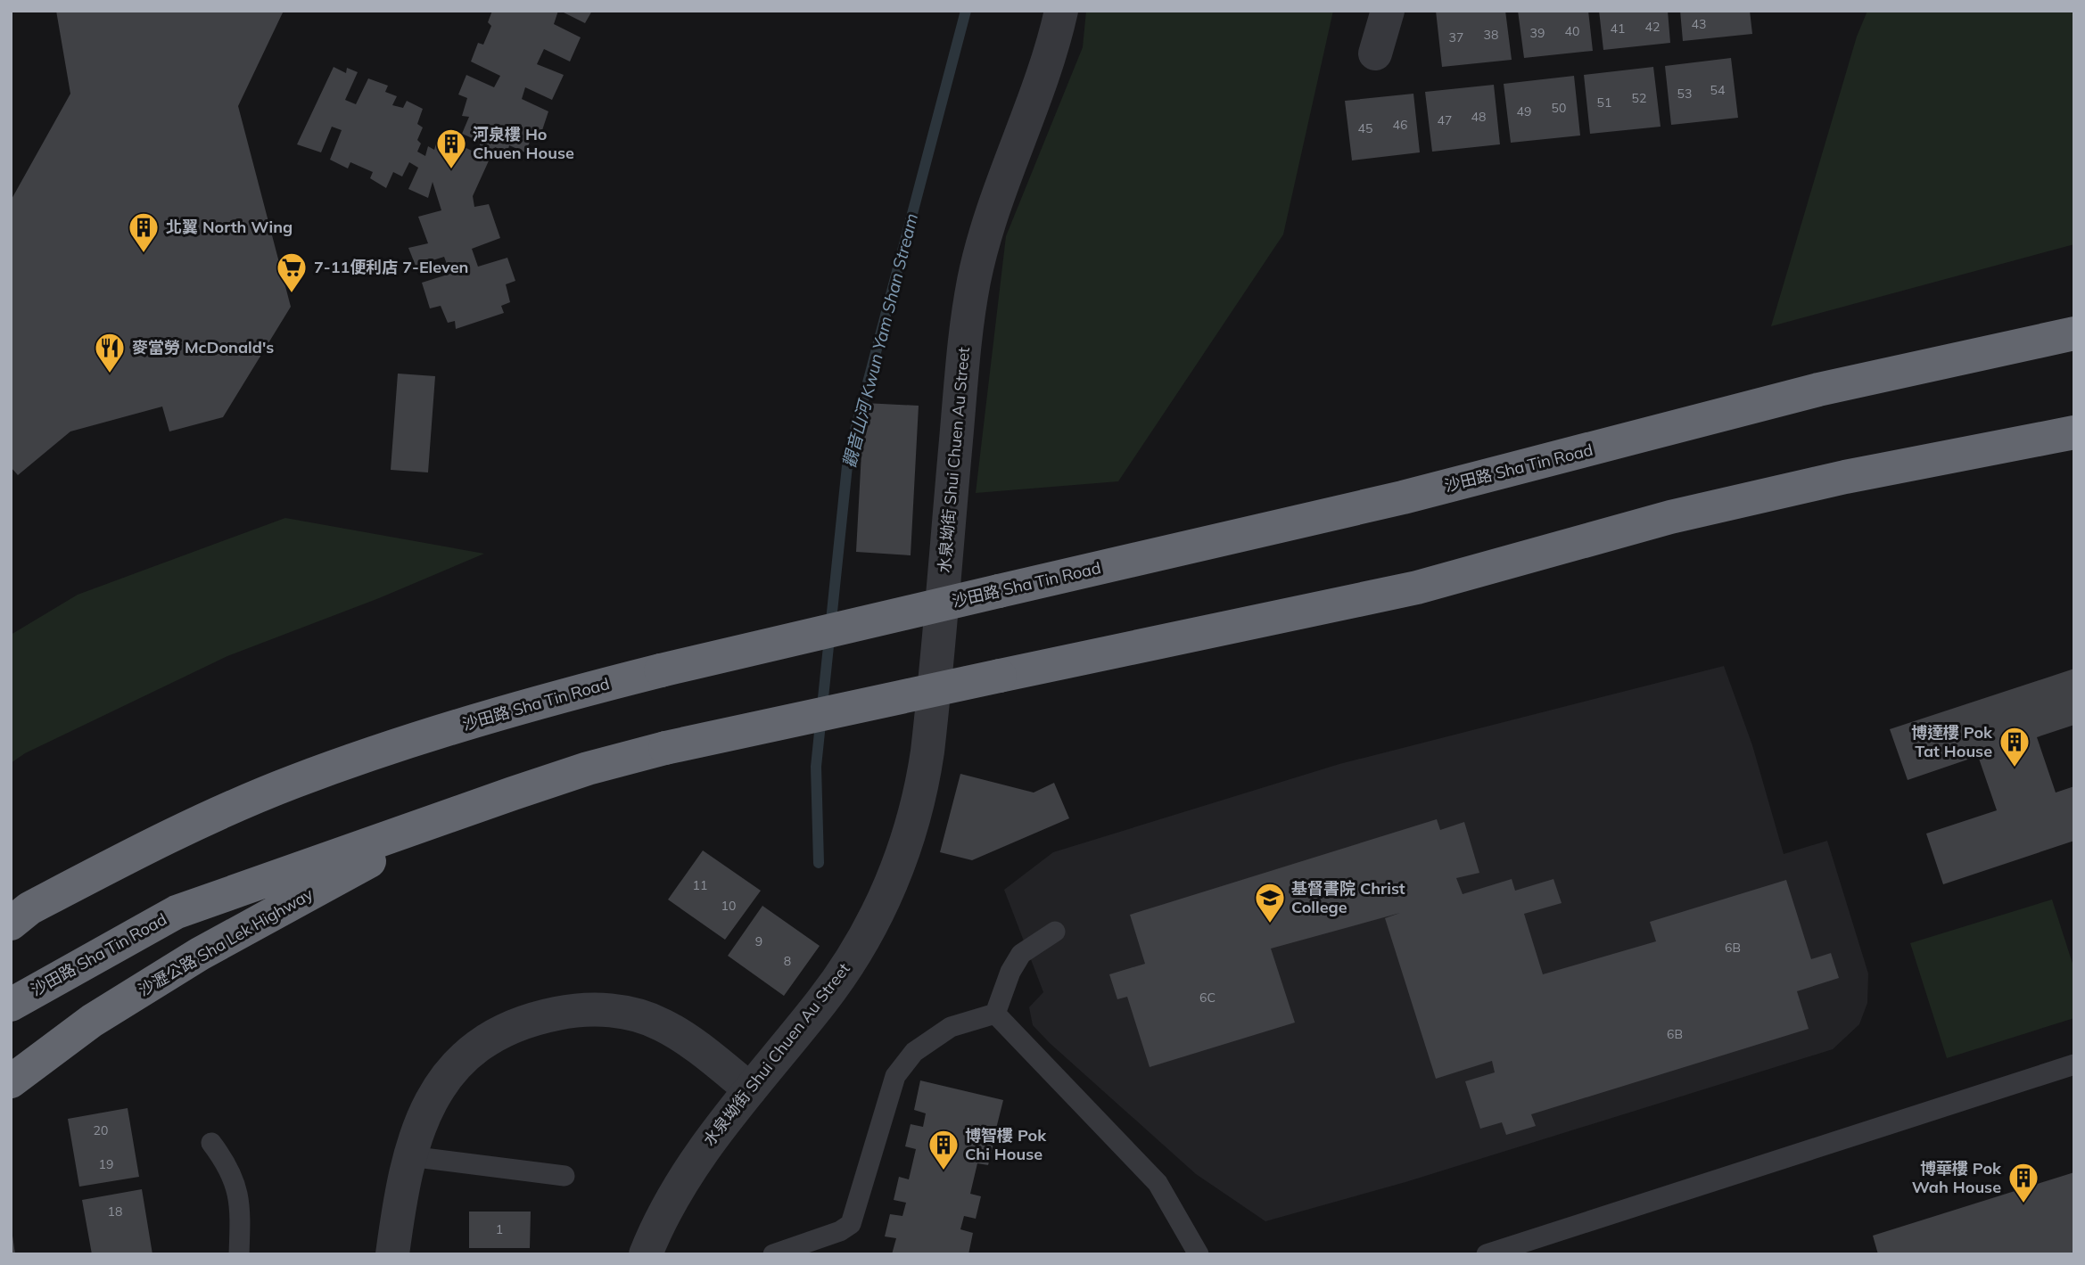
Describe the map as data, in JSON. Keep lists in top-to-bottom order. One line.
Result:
{"streets":{"highway":["沙田路 Sha Tin Road","沙瀝公路 Sha Lek Highway"],"street":["水泉坳街 Shui Chuen Au Street"]},"crossings":[["沙田路 Sha Tin Road","沙瀝公路 Sha Lek Highway"]],"water":["觀音山河 Kwun Yam Shan Stream"],"places":{"building":["河泉樓 Ho Chuen House","北翼 North Wing","博達樓 Pok Tat House","博智樓 Pok Chi House","博華樓 Pok Wah House"],"supermarket":["7-11便利店 7-Eleven"],"restaurant":["麥當勞 McDonald's"],"school or university":["基督書院 Christ College"]},"house_numbers":["43","42","41","40","39","38","37","54","53","52","51","50","49","48","47","46","45","11","10","9","6B","8","6C","6B","20","19","18","1"]}
